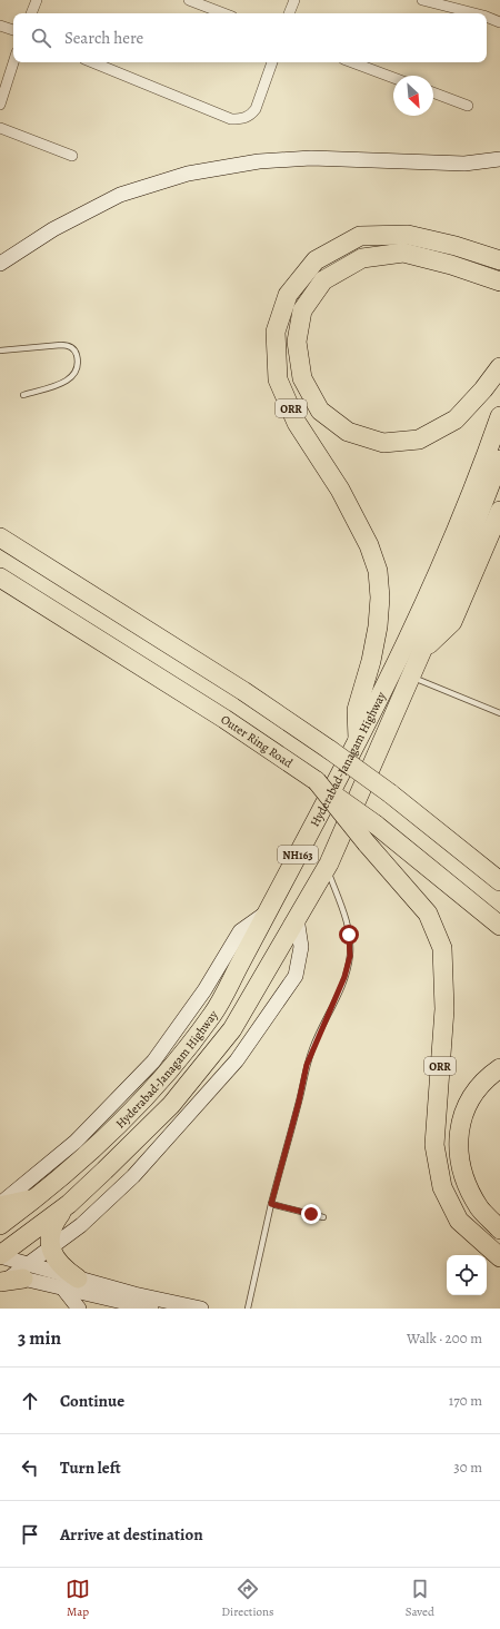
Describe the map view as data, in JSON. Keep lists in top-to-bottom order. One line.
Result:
{"streets":{"highway":["ORR","Outer Ring Road","Hyderabad-Janagam Highway","NH163"]},"crossings":[["ORR","Outer Ring Road"],["ORR","Hyderabad-Janagam Highway"]],"north":"bottom right","page":{"search":"Search here","heading":["3 min","Walk · 200 m"],"list":[["Continue","170 m"],["Turn left","30 m"],"Arrive at destination"],"nav":["Map","Directions","Saved"]}}
